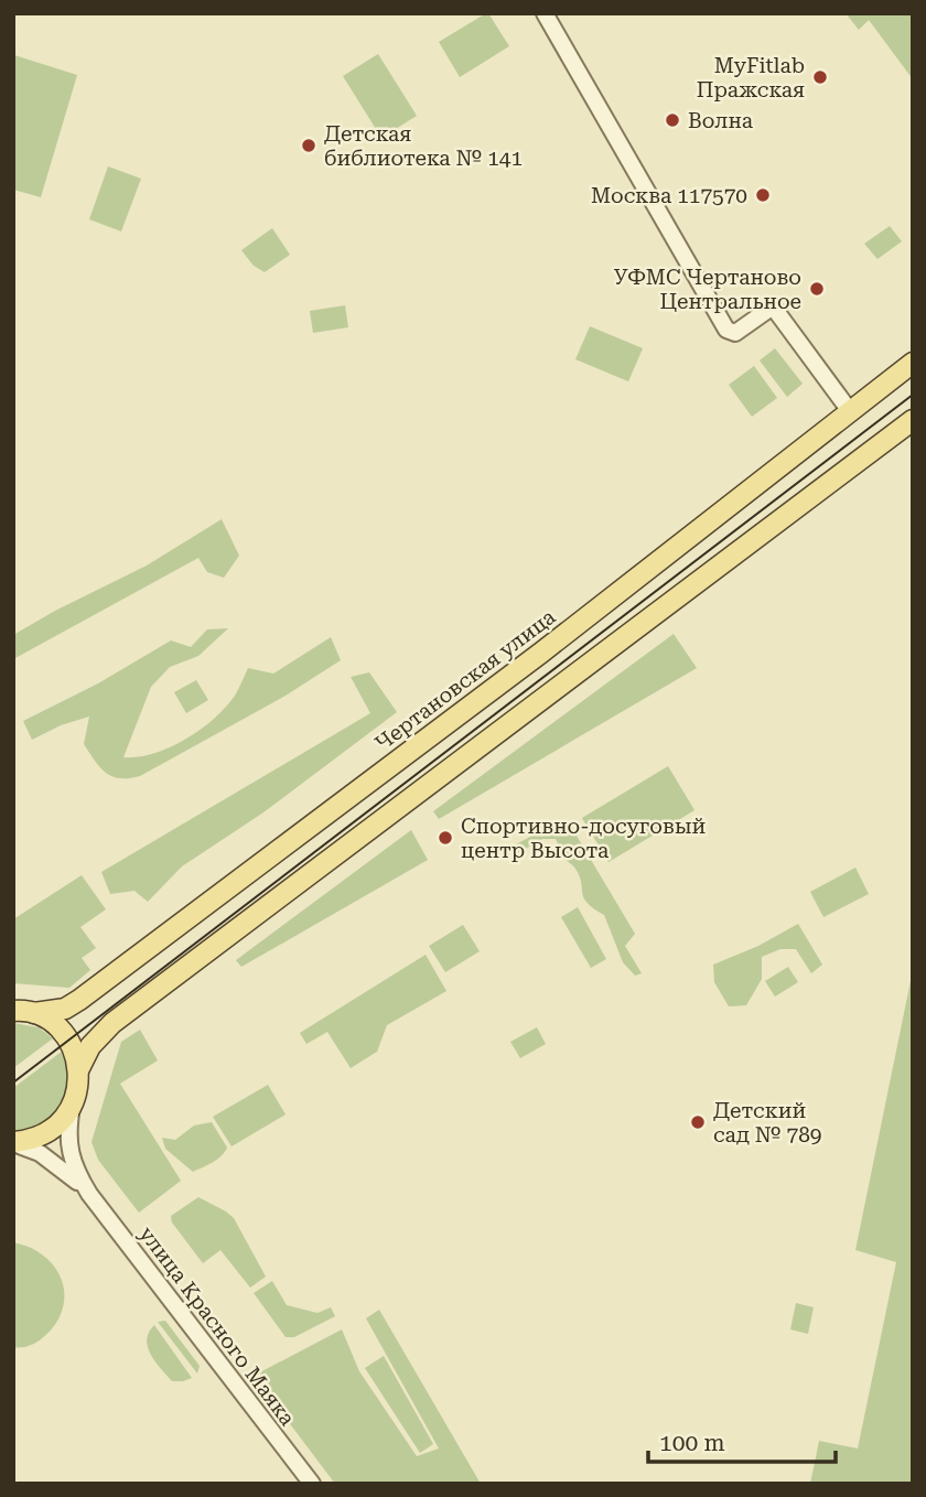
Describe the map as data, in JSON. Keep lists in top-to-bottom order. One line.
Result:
{"streets":{"main road":["Чертановская улица"],"street":["улица Красного Маяка"]},"places":["MyFitlab Пражская","Волна","Детская библиотека № 141","Москва 117570","УФМС Чертаново Центральное","Спортивно-досуговый центр Высота","Детский сад № 789"],"scale_bar":"100 m"}
